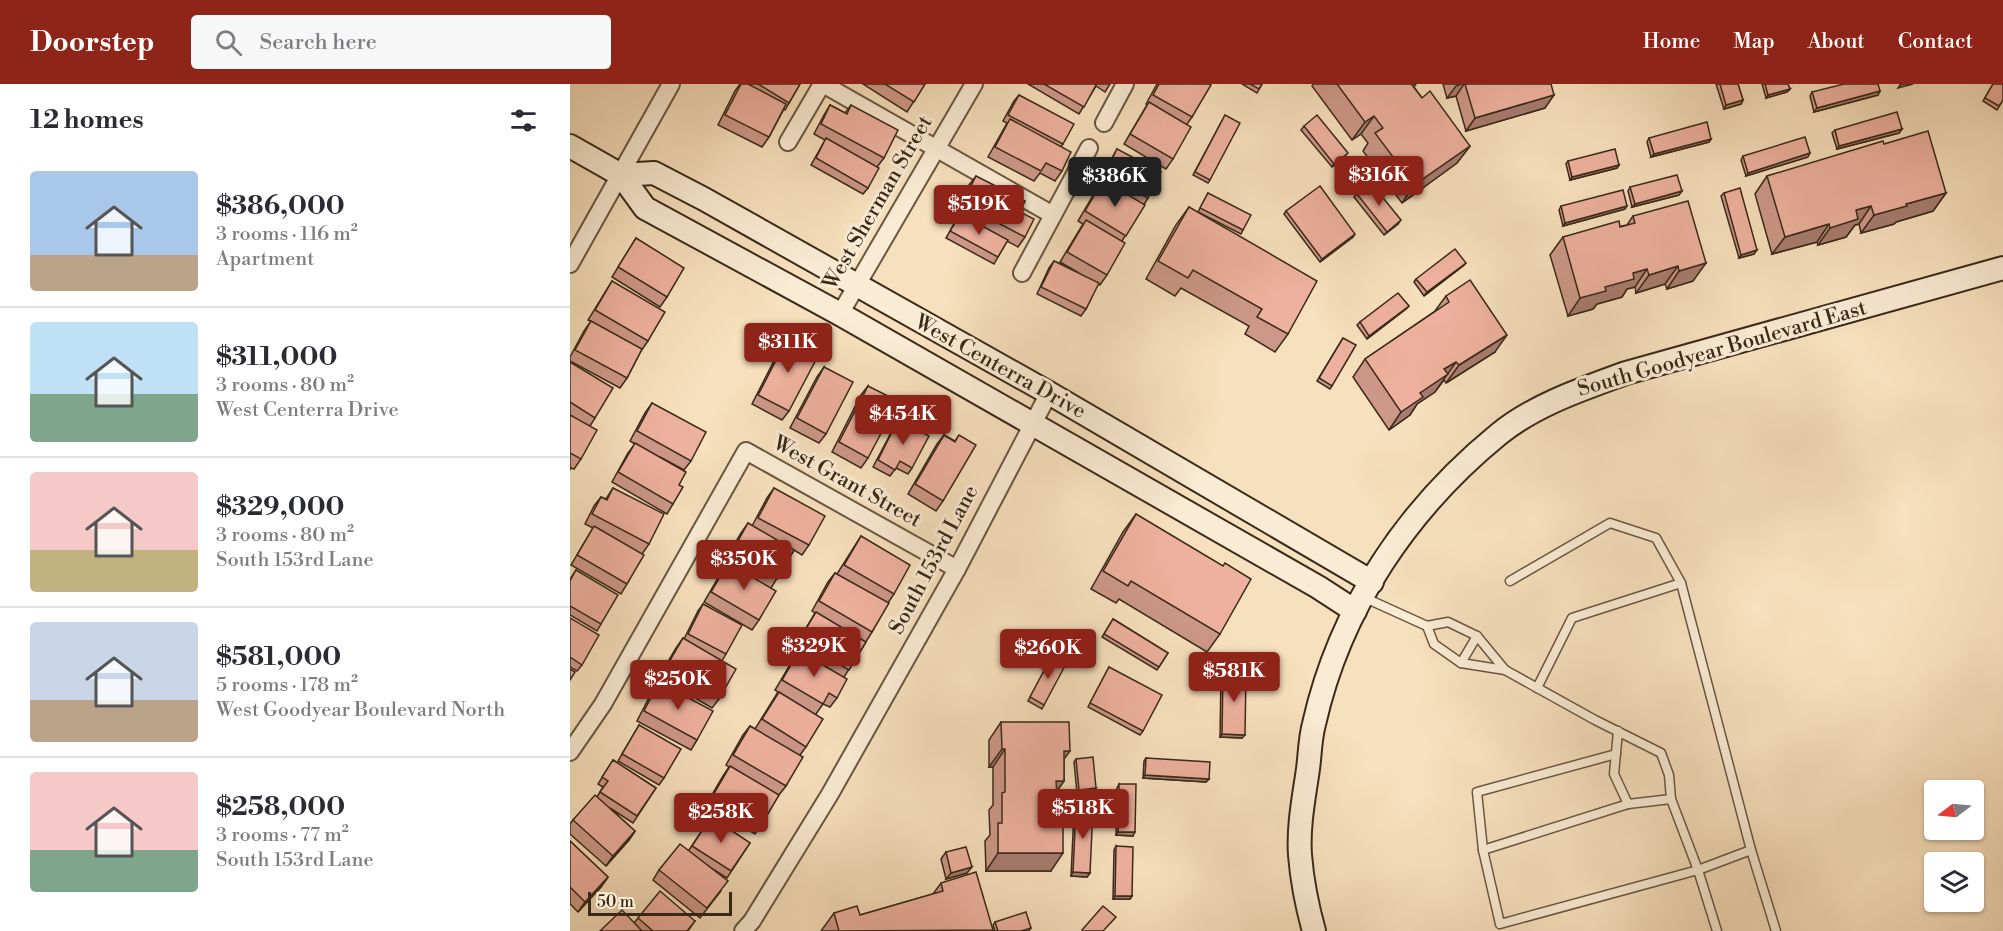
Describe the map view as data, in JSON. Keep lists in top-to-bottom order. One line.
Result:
{"streets":{"street":["West Sherman Street","South Goodyear Boulevard East","West Centerra Drive","West Grant Street","South 153rd Lane"]},"crossings":[["West Sherman Street","West Centerra Drive"],["South Goodyear Boulevard East","West Centerra Drive"],["West Centerra Drive","South 153rd Lane"],["West Grant Street","South 153rd Lane"]],"scale_bar":"50 m","north":"left","page":{"header":"Doorstep","search":"Search here","nav":["Home","Map","About","Contact"],"heading":"12 homes","list":[{"name":"$386,000","note":"3 rooms · 116 m² · Apartment"},{"name":"$311,000","note":"3 rooms · 80 m² · West Centerra Drive"},{"name":"$329,000","note":"3 rooms · 80 m² · South 153rd Lane"},{"name":"$581,000","note":"5 rooms · 178 m² · West Goodyear Boulevard North"},{"name":"$258,000","note":"3 rooms · 77 m² · South 153rd Lane"}],"price":["$316K","$386K","$519K","$311K","$454K","$350K","$329K","$260K","$581K","$250K","$518K","$258K"],"scale":"50 m"}}
